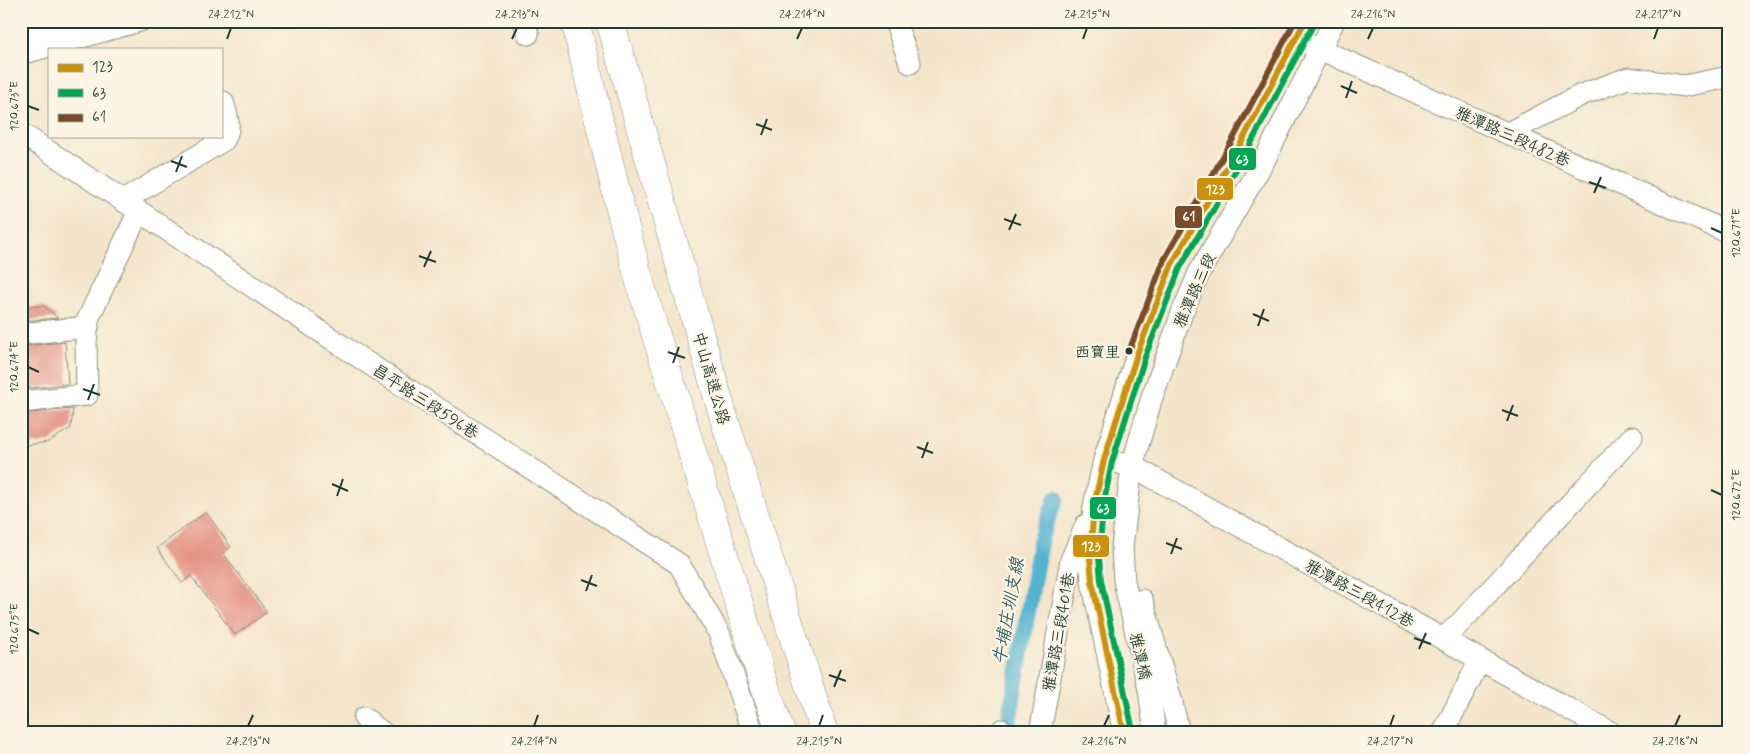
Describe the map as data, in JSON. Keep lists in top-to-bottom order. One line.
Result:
{"streets":{"highway":["中山高速公路"],"street":["雅潭路三段482巷","雅潭路三段","昌平路三段596巷","雅潭路三段412巷","雅潭路三段401巷","雅潭橋"]},"crossings":[["雅潭路三段482巷","雅潭路三段"],["雅潭路三段","雅潭路三段412巷"],["雅潭路三段","雅潭路三段401巷"],["雅潭路三段","雅潭橋"]],"water":["牛埔庄圳支線"],"places":["西寶里"],"lines":["transit line 123","transit line 61","transit line 63"],"legend":["123","63","61"],"coordinates":["24.212°N","24.213°N","24.214°N","24.215°N","24.216°N","24.217°N","120.673°E","120.671°E","120.674°E","120.672°E","120.675°E","24.218°N"]}
